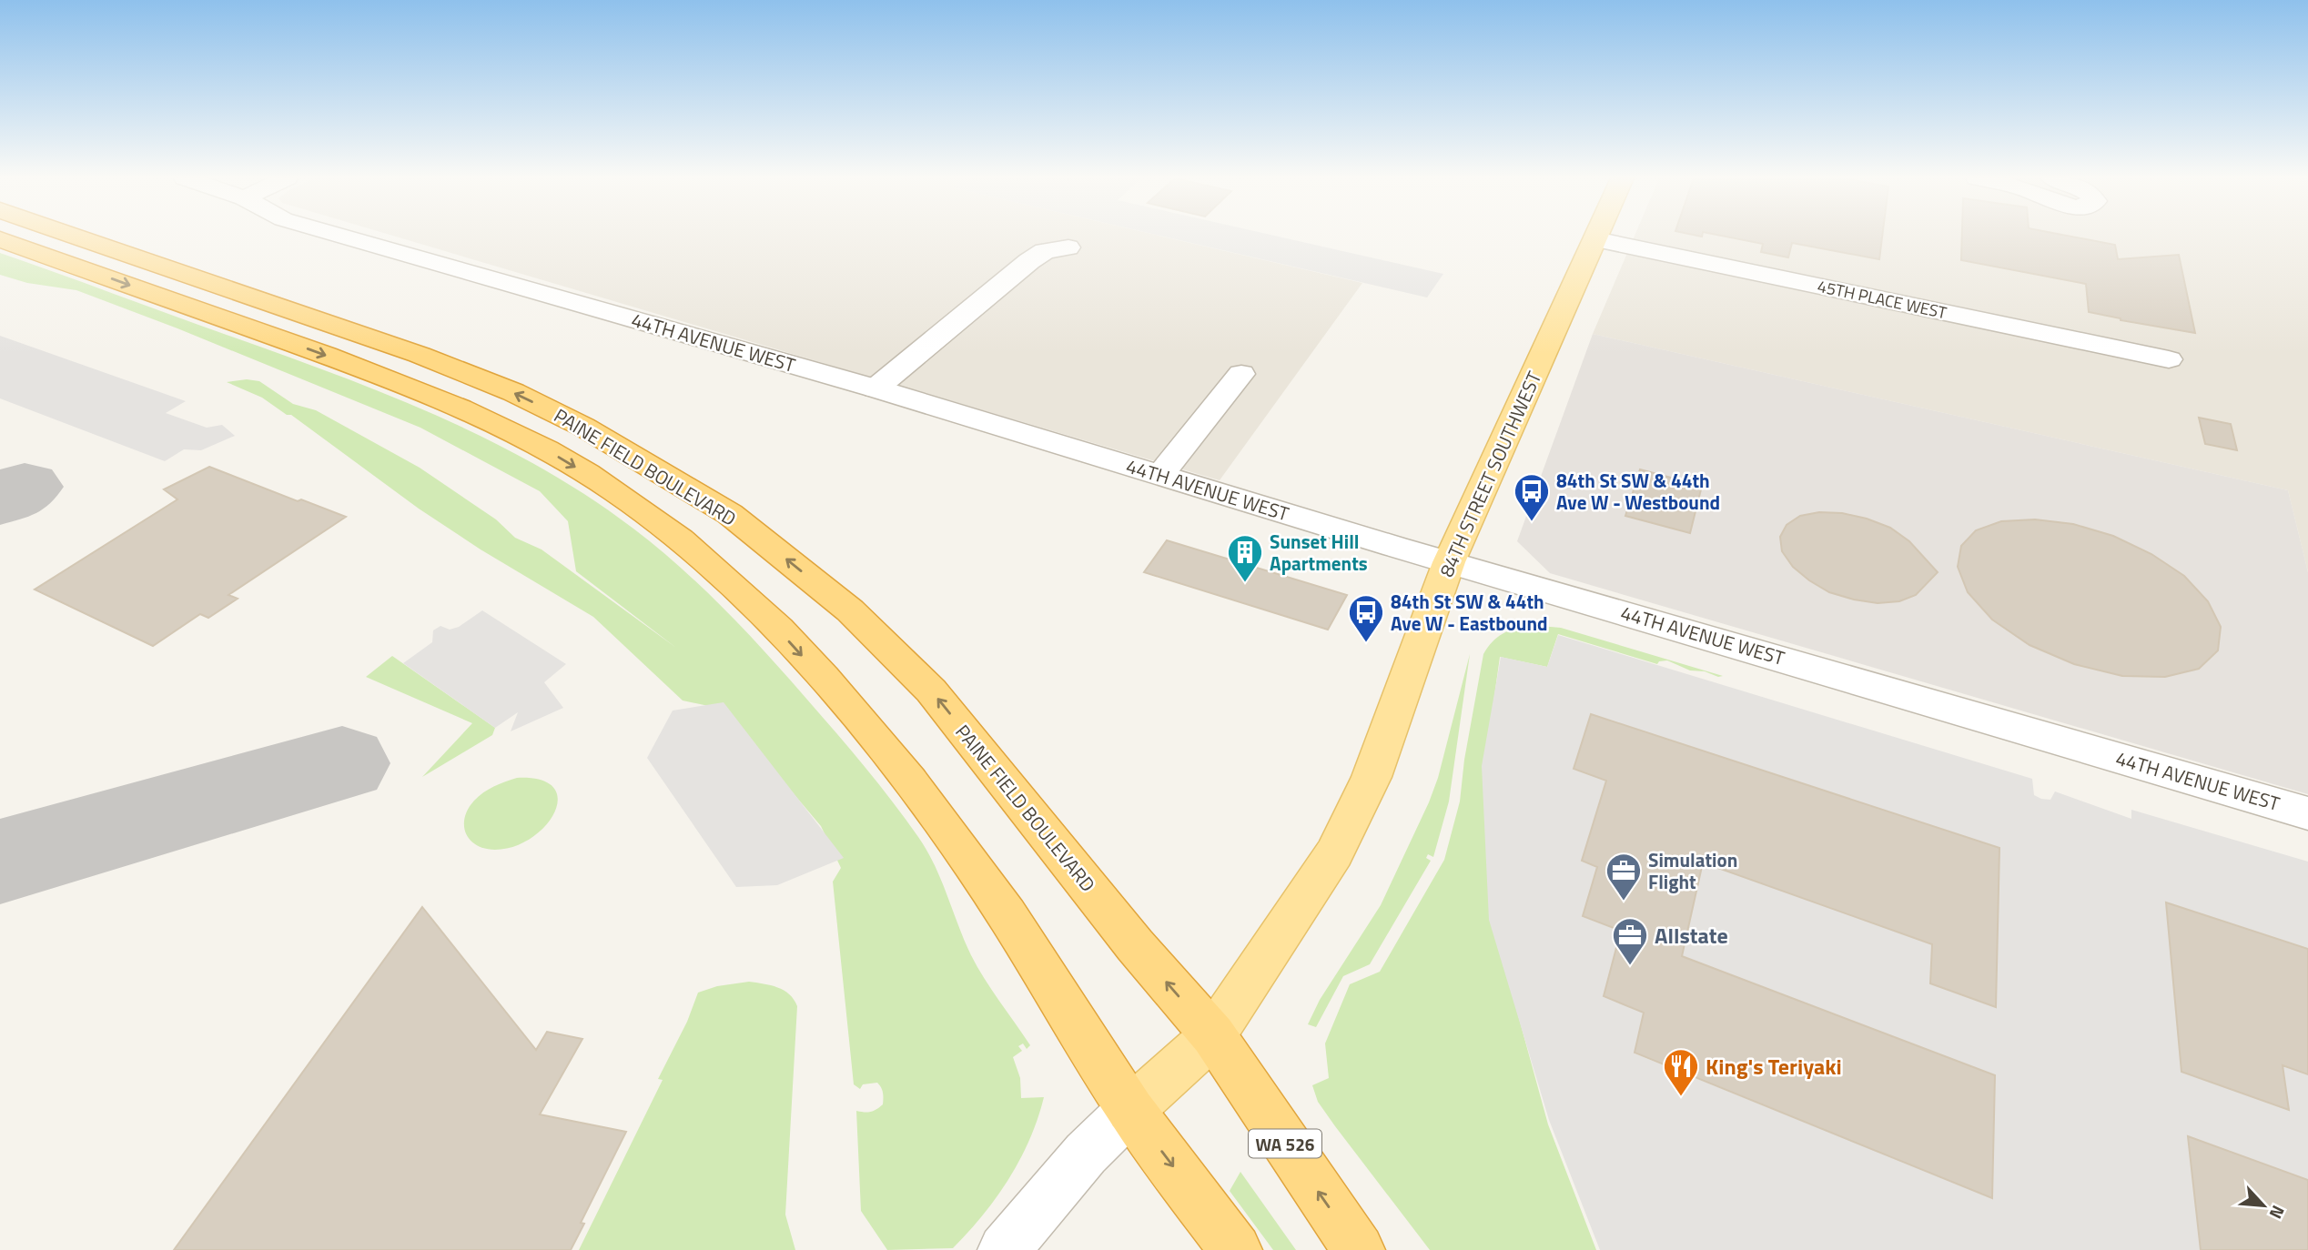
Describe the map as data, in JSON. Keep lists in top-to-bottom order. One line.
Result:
{"streets":{"highway":["PAINE FIELD BOULEVARD","WA 526"],"main road":["84TH STREET SOUTHWEST"],"street":["45TH PLACE WEST","44TH AVENUE WEST"]},"crossings":[["45TH PLACE WEST","84TH STREET SOUTHWEST"],["44TH AVENUE WEST","84TH STREET SOUTHWEST"],["PAINE FIELD BOULEVARD","84TH STREET SOUTHWEST"],["PAINE FIELD BOULEVARD","WA 526"],["84TH STREET SOUTHWEST","WA 526"]],"places":{"bus stop":["84th St SW & 44th Ave W - Westbound","84th St SW & 44th Ave W - Eastbound"],"building":["Sunset Hill Apartments"],"office":["Simulation Flight","Allstate"],"restaurant":["King's Teriyaki"]},"north":"bottom right"}
